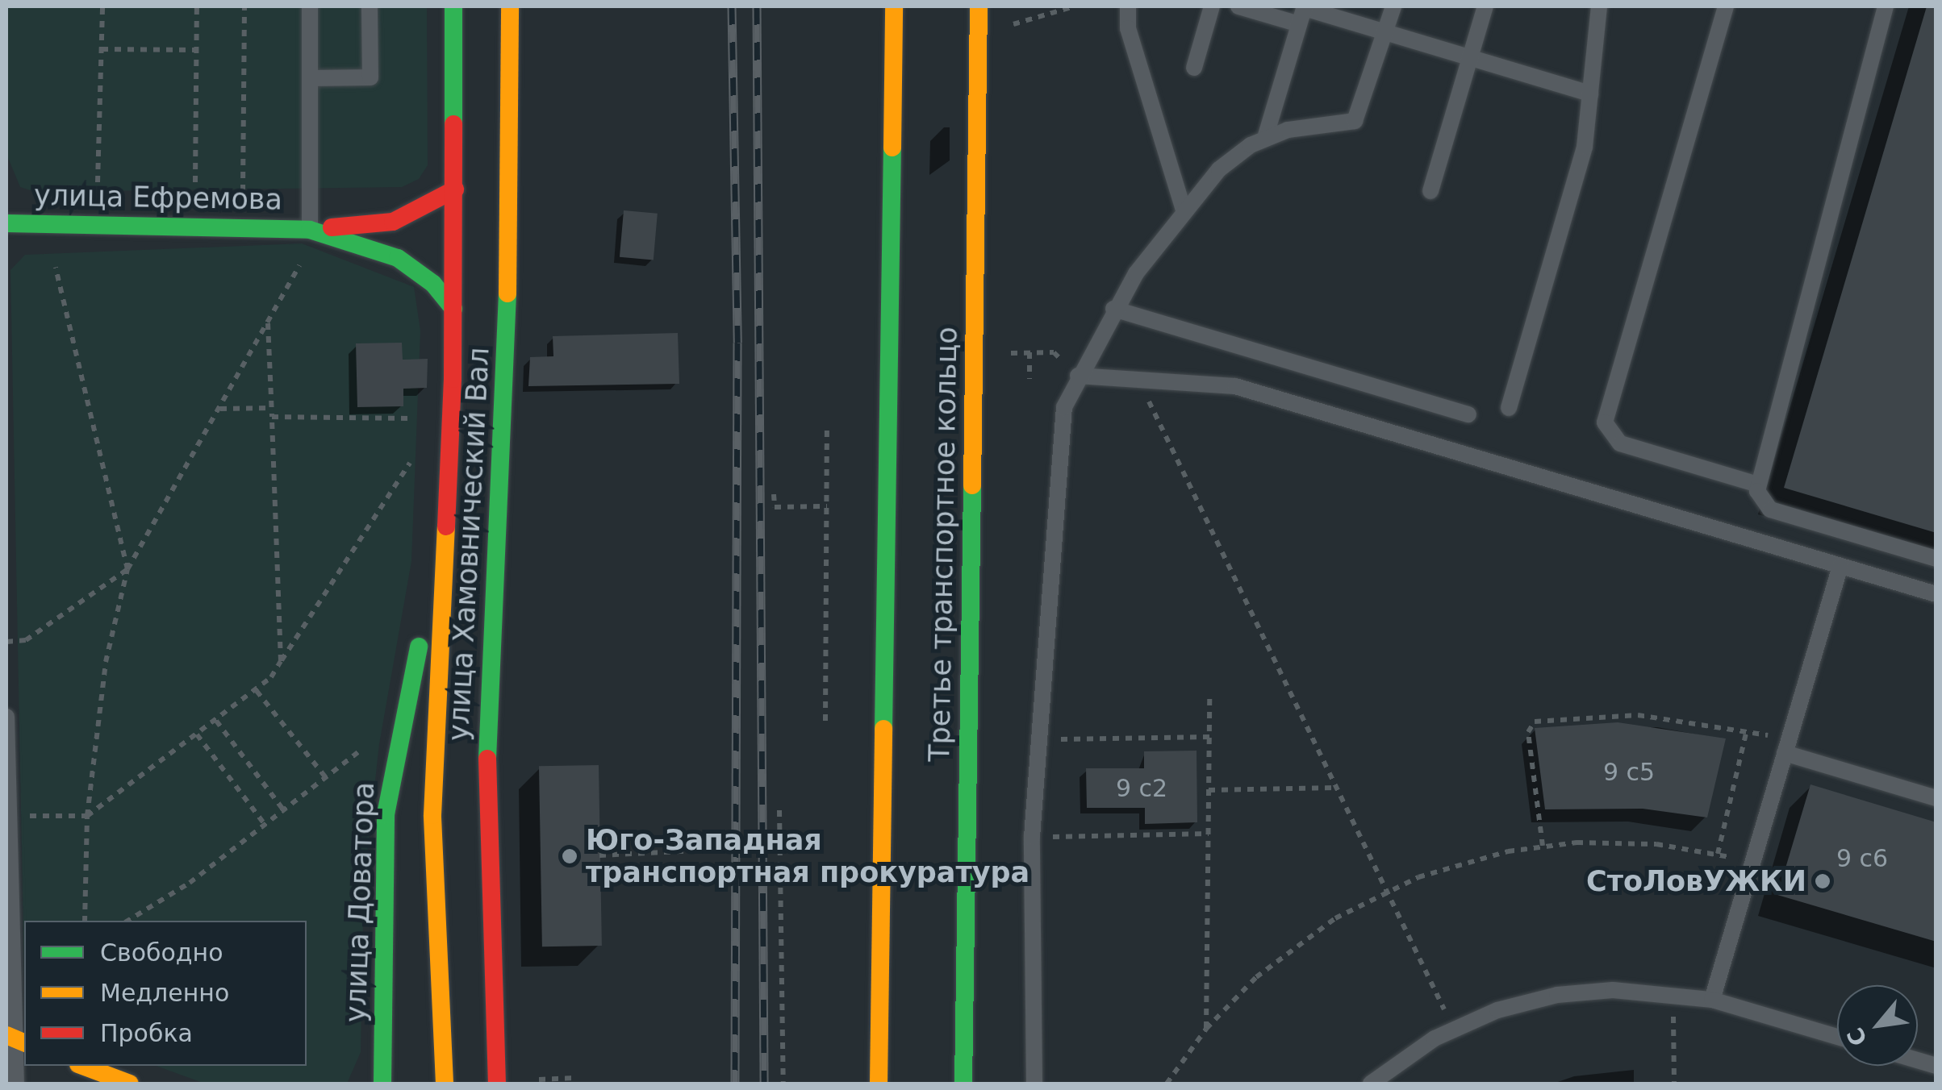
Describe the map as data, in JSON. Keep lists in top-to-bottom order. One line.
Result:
{"streets":{"main road":["улица Ефремова","улица Хамовнический Вал","Третье транспортное кольцо","улица Доватора"]},"crossings":[["улица Ефремова","улица Хамовнический Вал"],["улица Хамовнический Вал","улица Доватора"]],"places":["Юго-Западная транспортная прокуратура","СтоЛовУЖКИ"],"house_numbers":["9 с5","9 с2","9 с6"],"legend":["Свободно","Медленно","Пробка"],"north":"bottom left"}
